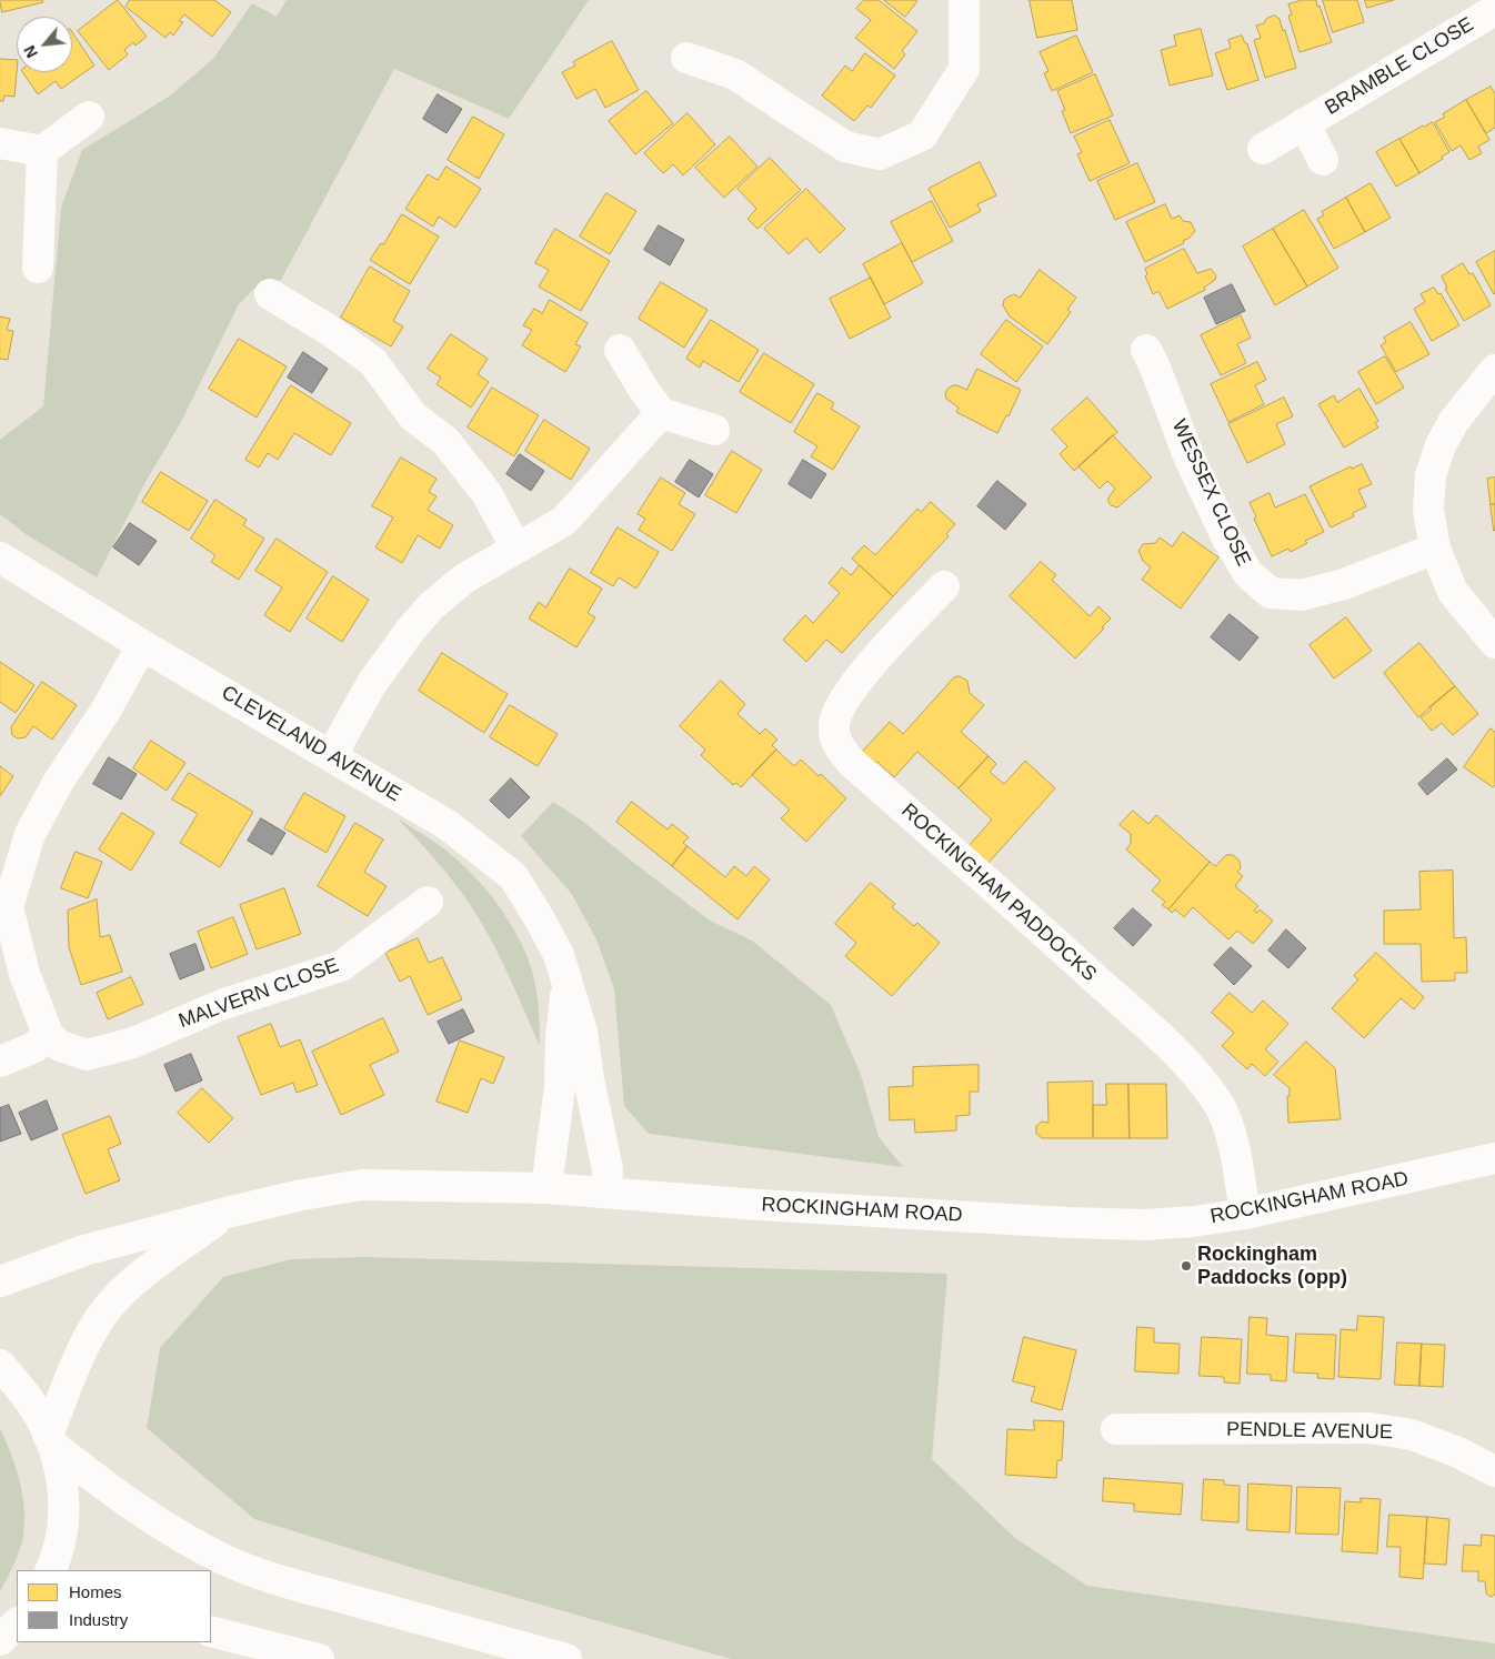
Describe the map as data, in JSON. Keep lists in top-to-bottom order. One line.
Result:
{"streets":{"main road":["BRAMBLE CLOSE","WESSEX CLOSE","CLEVELAND AVENUE","ROCKINGHAM PADDOCKS","MALVERN CLOSE","ROCKINGHAM ROAD","PENDLE AVENUE"]},"crossings":[["CLEVELAND AVENUE","ROCKINGHAM ROAD"],["ROCKINGHAM PADDOCKS","ROCKINGHAM ROAD"]],"places":["Rockingham Paddocks (opp)"],"legend":["Homes","Industry"],"north":"bottom left"}
